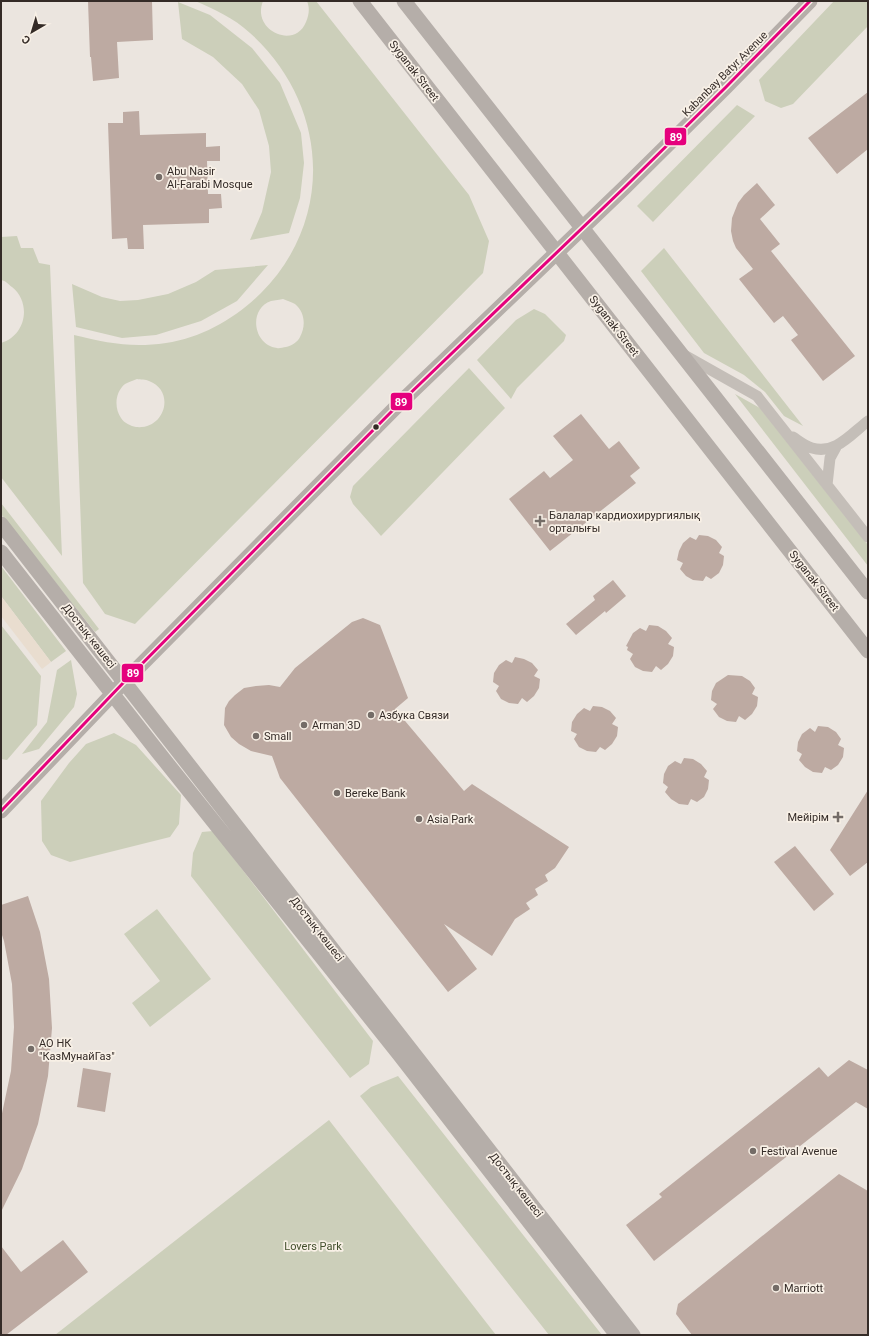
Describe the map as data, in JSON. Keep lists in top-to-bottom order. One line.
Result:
{"streets":{"main road":["Syganak Street","Kabanbay Batyr Avenue","Достық көшесі"]},"crossings":[["Syganak Street","Kabanbay Batyr Avenue"],["Kabanbay Batyr Avenue","Достық көшесі"]],"parks":["Lovers Park"],"places":{"other":["Abu Nasir Al-Farabi Mosque","Азбука Связи","Arman 3D","Small","Bereke Bank","Asia Park","АО НК \"КазМунайГаз\"","Festival Avenue","Marriott"],"health":["Балалар кардиохирургиялық орталығы","Мейірім"]},"lines":["transit line 89"],"north":"bottom left"}
